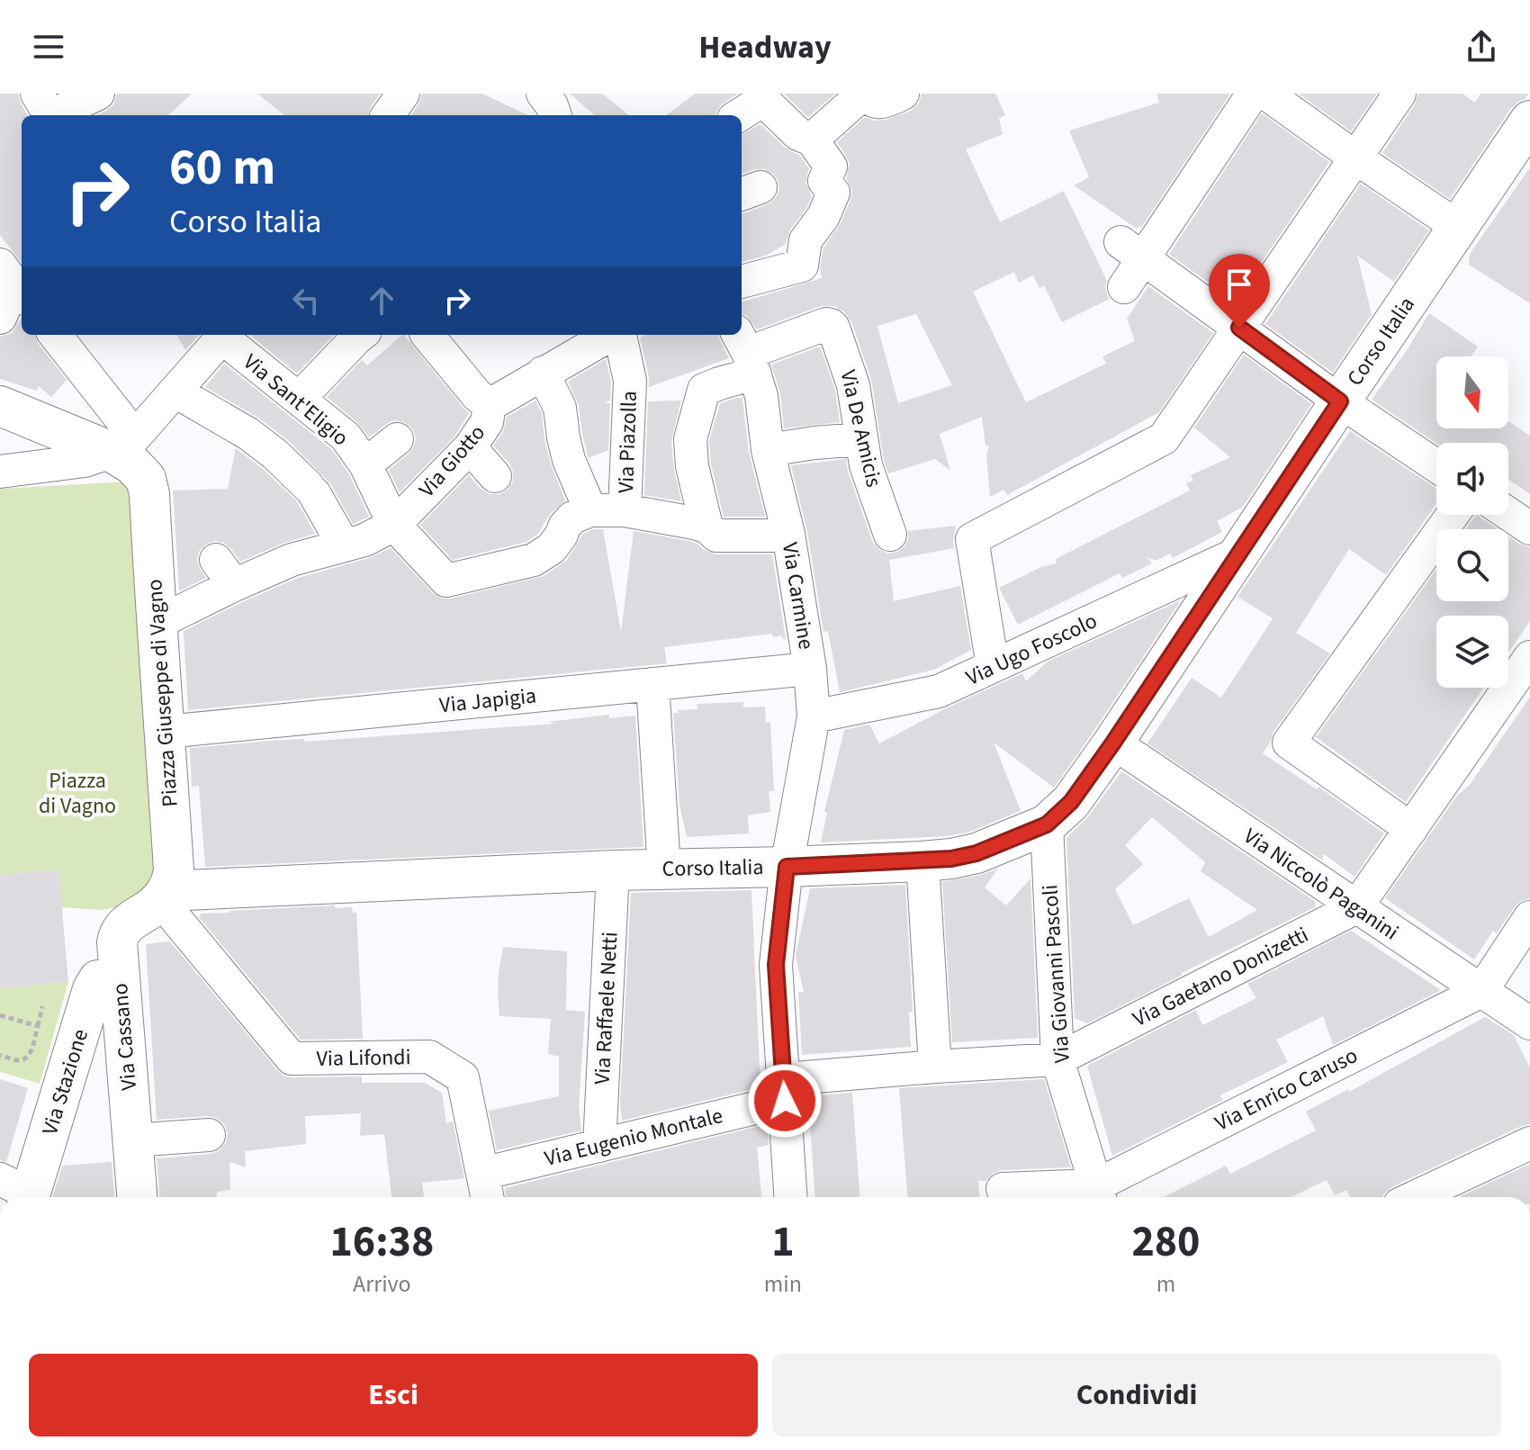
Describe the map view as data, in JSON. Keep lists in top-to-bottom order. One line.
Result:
{"streets":{"main road":["Corso Italia","Piazza Giuseppe di Vagno","Via Cassano","Via Stazione"],"street":["Via Sant'Eligio","Via De Amicis","Via Piazolla","Via Giotto","Via Carmine","Via Ugo Foscolo","Via Japigia","Via Niccolò Paganini","Via Giovanni Pascoli","Via Gaetano Donizetti","Via Raffaele Netti","Via Lifondi","Via Enrico Caruso","Via Eugenio Montale"]},"crossings":[["Corso Italia","Via Carmine"],["Corso Italia","Via Ugo Foscolo"],["Corso Italia","Piazza Giuseppe di Vagno"],["Corso Italia","Via Niccolò Paganini"],["Corso Italia","Via Giovanni Pascoli"],["Corso Italia","Via Raffaele Netti"],["Corso Italia","Via Cassano"],["Corso Italia","Via Lifondi"],["Via Sant'Eligio","Via Giotto"],["Via De Amicis","Via Carmine"],["Via Giotto","Piazza Giuseppe di Vagno"],["Via Carmine","Via Ugo Foscolo"],["Via Carmine","Via Japigia"],["Via Carmine","Via Gaetano Donizetti"],["Via Carmine","Via Eugenio Montale"],["Piazza Giuseppe di Vagno","Via Japigia"],["Piazza Giuseppe di Vagno","Via Cassano"],["Piazza Giuseppe di Vagno","Via Lifondi"],["Via Niccolò Paganini","Via Gaetano Donizetti"],["Via Niccolò Paganini","Via Enrico Caruso"],["Via Giovanni Pascoli","Via Gaetano Donizetti"],["Via Giovanni Pascoli","Via Enrico Caruso"],["Via Gaetano Donizetti","Via Eugenio Montale"],["Via Raffaele Netti","Via Eugenio Montale"],["Via Cassano","Via Lifondi"],["Via Cassano","Via Stazione"],["Via Lifondi","Via Eugenio Montale"]],"parks":["Piazza di Vagno"],"north":"bottom","page":{"header":"Headway","turn":["60 m","Corso Italia"],"eta":["16:38","Arrivo","1","min","280","m"],"buttons":["Esci","Condividi"]}}
